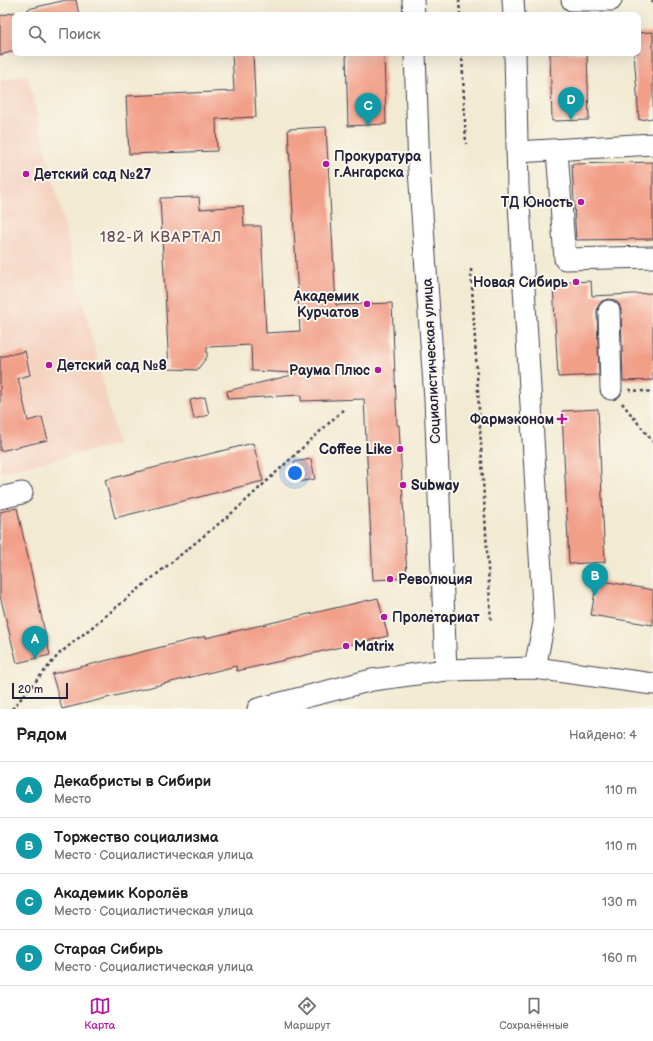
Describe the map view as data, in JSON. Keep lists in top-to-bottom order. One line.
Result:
{"streets":{"street":["Социалистическая улица"]},"districts":["182-Й КВАРТАЛ"],"places":{"other":["Прокуратура г.Ангарска","Детский сад №27","ТД Юность","Новая Сибирь","Академик Курчатов","Детский сад №8","Раума Плюс","Coffee Like","Subway","Революция","Пролетариат","Matrix"],"health":["Фармэконом"]},"scale_bar":"20 m","page":{"search":"Поиск","pins":["D","C","B","A"],"scale":"20 m","heading":["Рядом","Найдено: 4"],"list":[{"mark":"A","name":"Декабристы в Сибири","note":"Место","value":"110 m"},{"mark":"B","name":"Торжество социализма","note":"Место · Социалистическая улица","value":"110 m"},{"mark":"C","name":"Академик Королёв","note":"Место · Социалистическая улица","value":"130 m"},{"mark":"D","name":"Старая Сибирь","note":"Место · Социалистическая улица","value":"160 m"}],"nav":["Карта","Маршрут","Сохранённые"]}}
